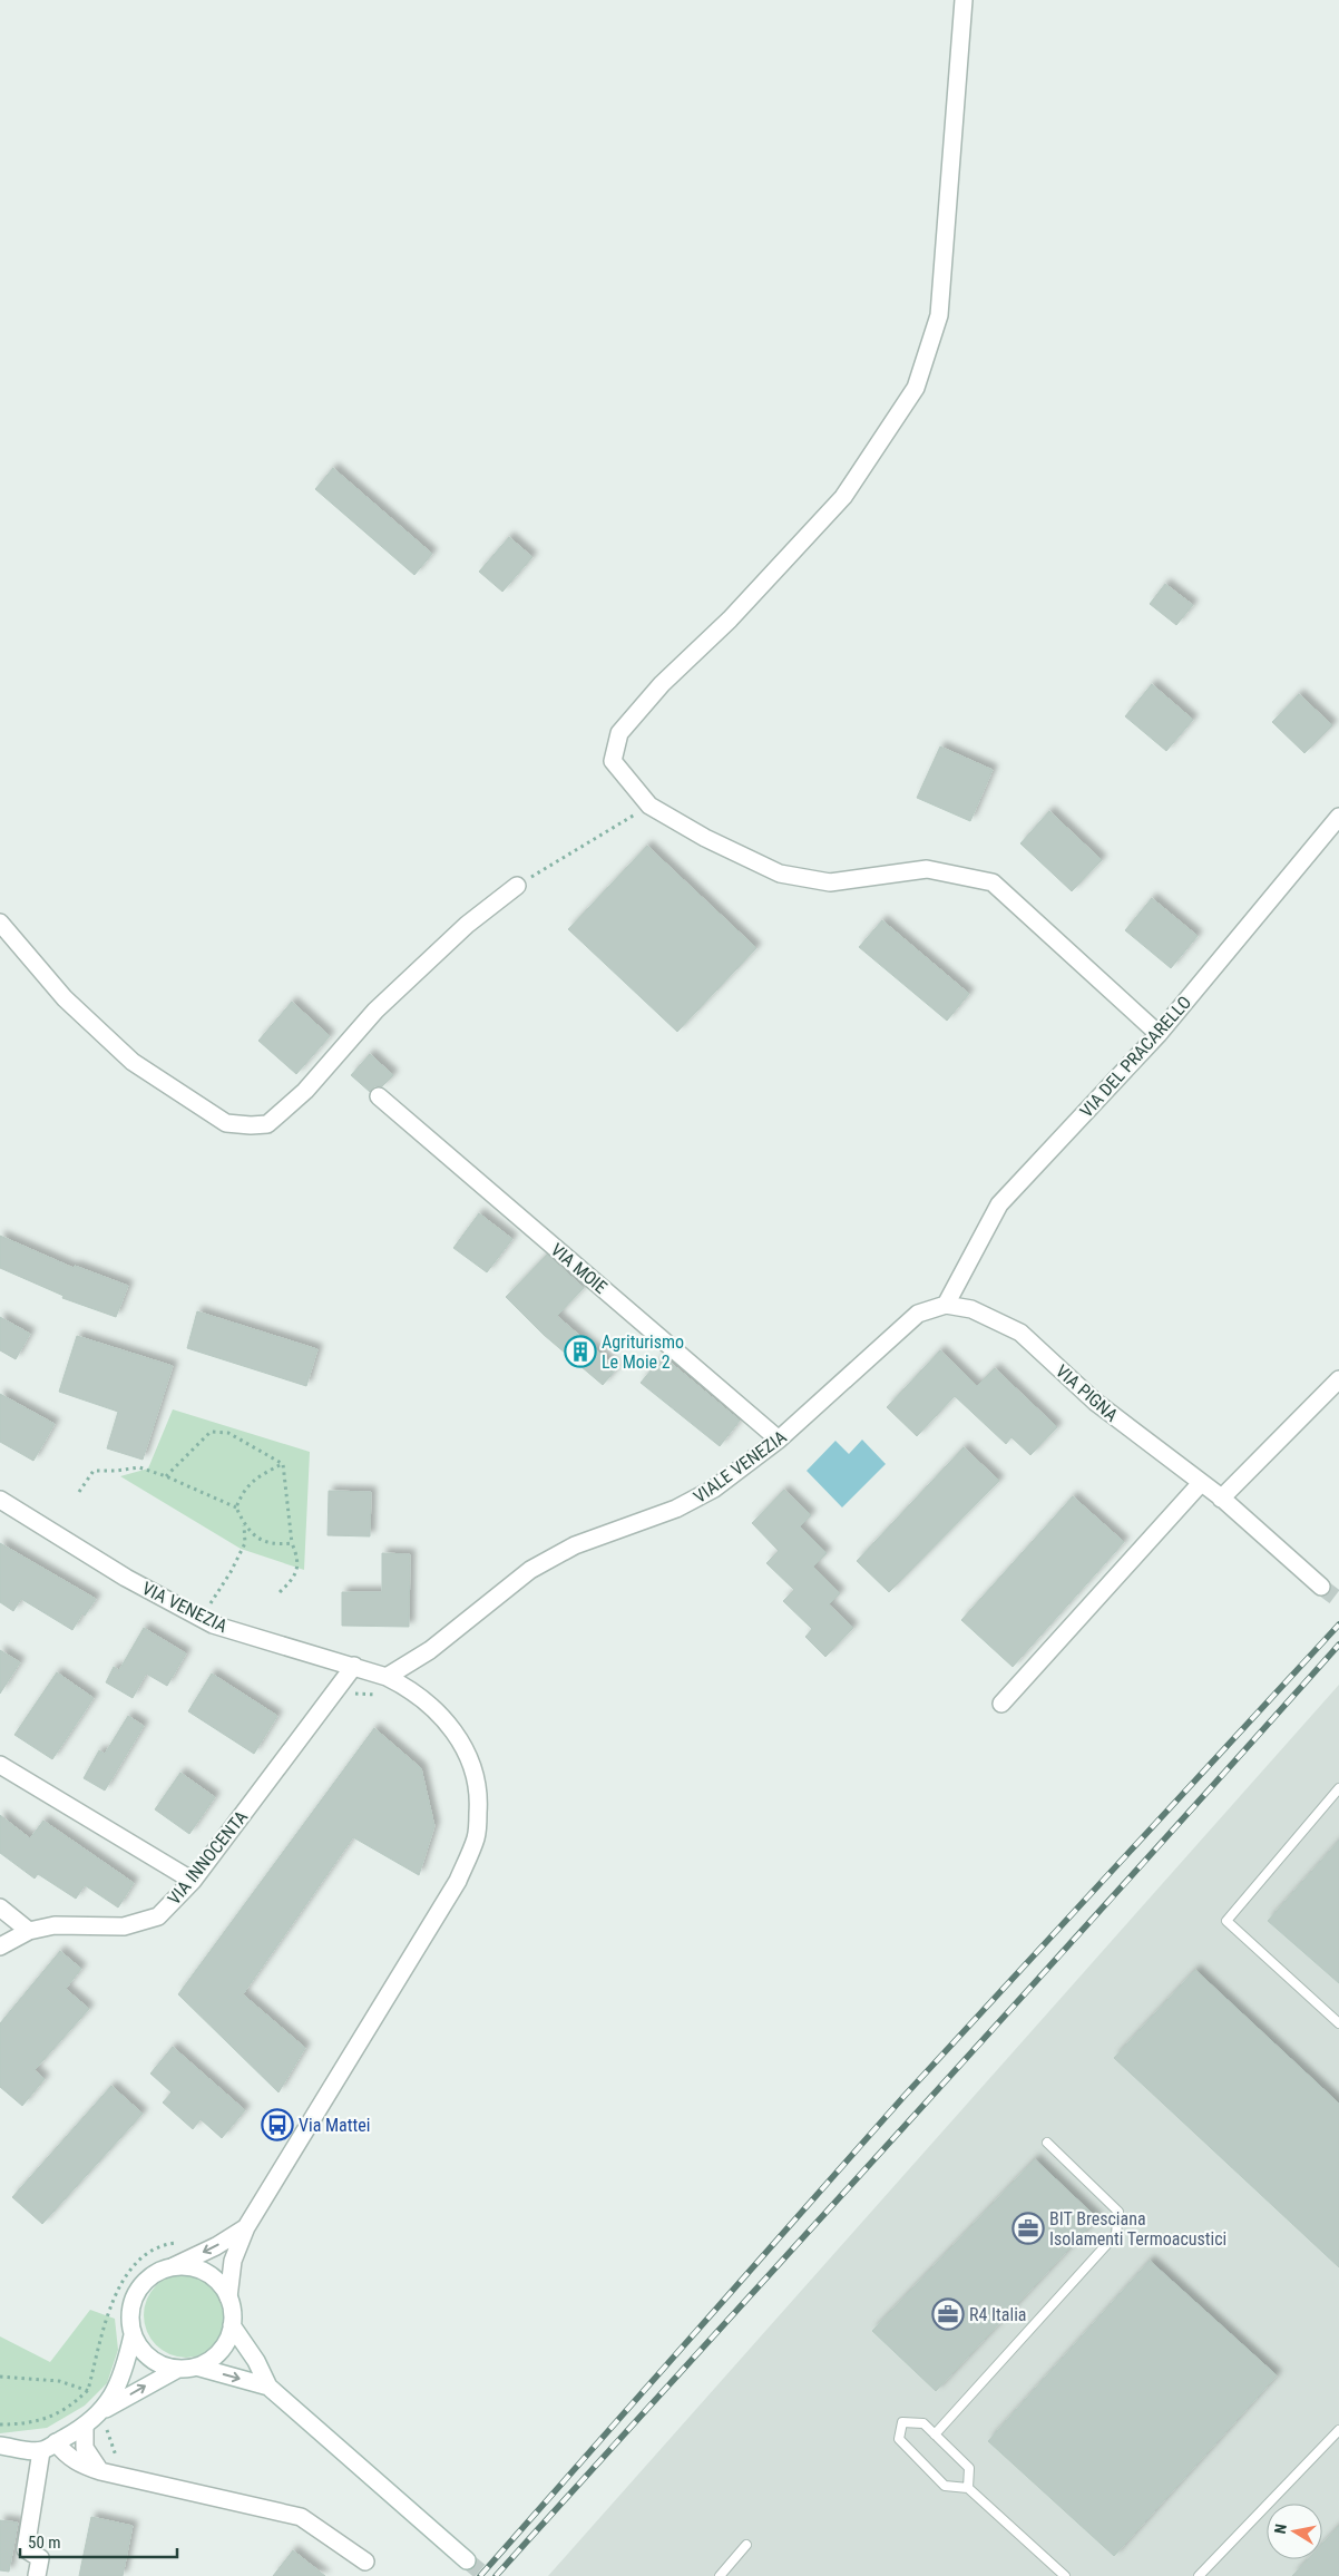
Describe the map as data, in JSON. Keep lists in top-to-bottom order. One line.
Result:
{"streets":{"street":["VIA DEL PRACARELLO","VIA MOIE","VIA PIGNA","VIALE VENEZIA","VIA VENEZIA","VIA INNOCENTA"]},"crossings":[["VIA DEL PRACARELLO","VIA PIGNA"],["VIA DEL PRACARELLO","VIALE VENEZIA"],["VIA MOIE","VIALE VENEZIA"],["VIA PIGNA","VIALE VENEZIA"],["VIALE VENEZIA","VIA VENEZIA"],["VIA VENEZIA","VIA INNOCENTA"]],"places":{"building":["Agriturismo Le Moie 2"],"bus stop":["Via Mattei"],"office":["BIT Bresciana Isolamenti Termoacustici","R4 Italia"]},"scale_bar":"50 m","north":"left"}
